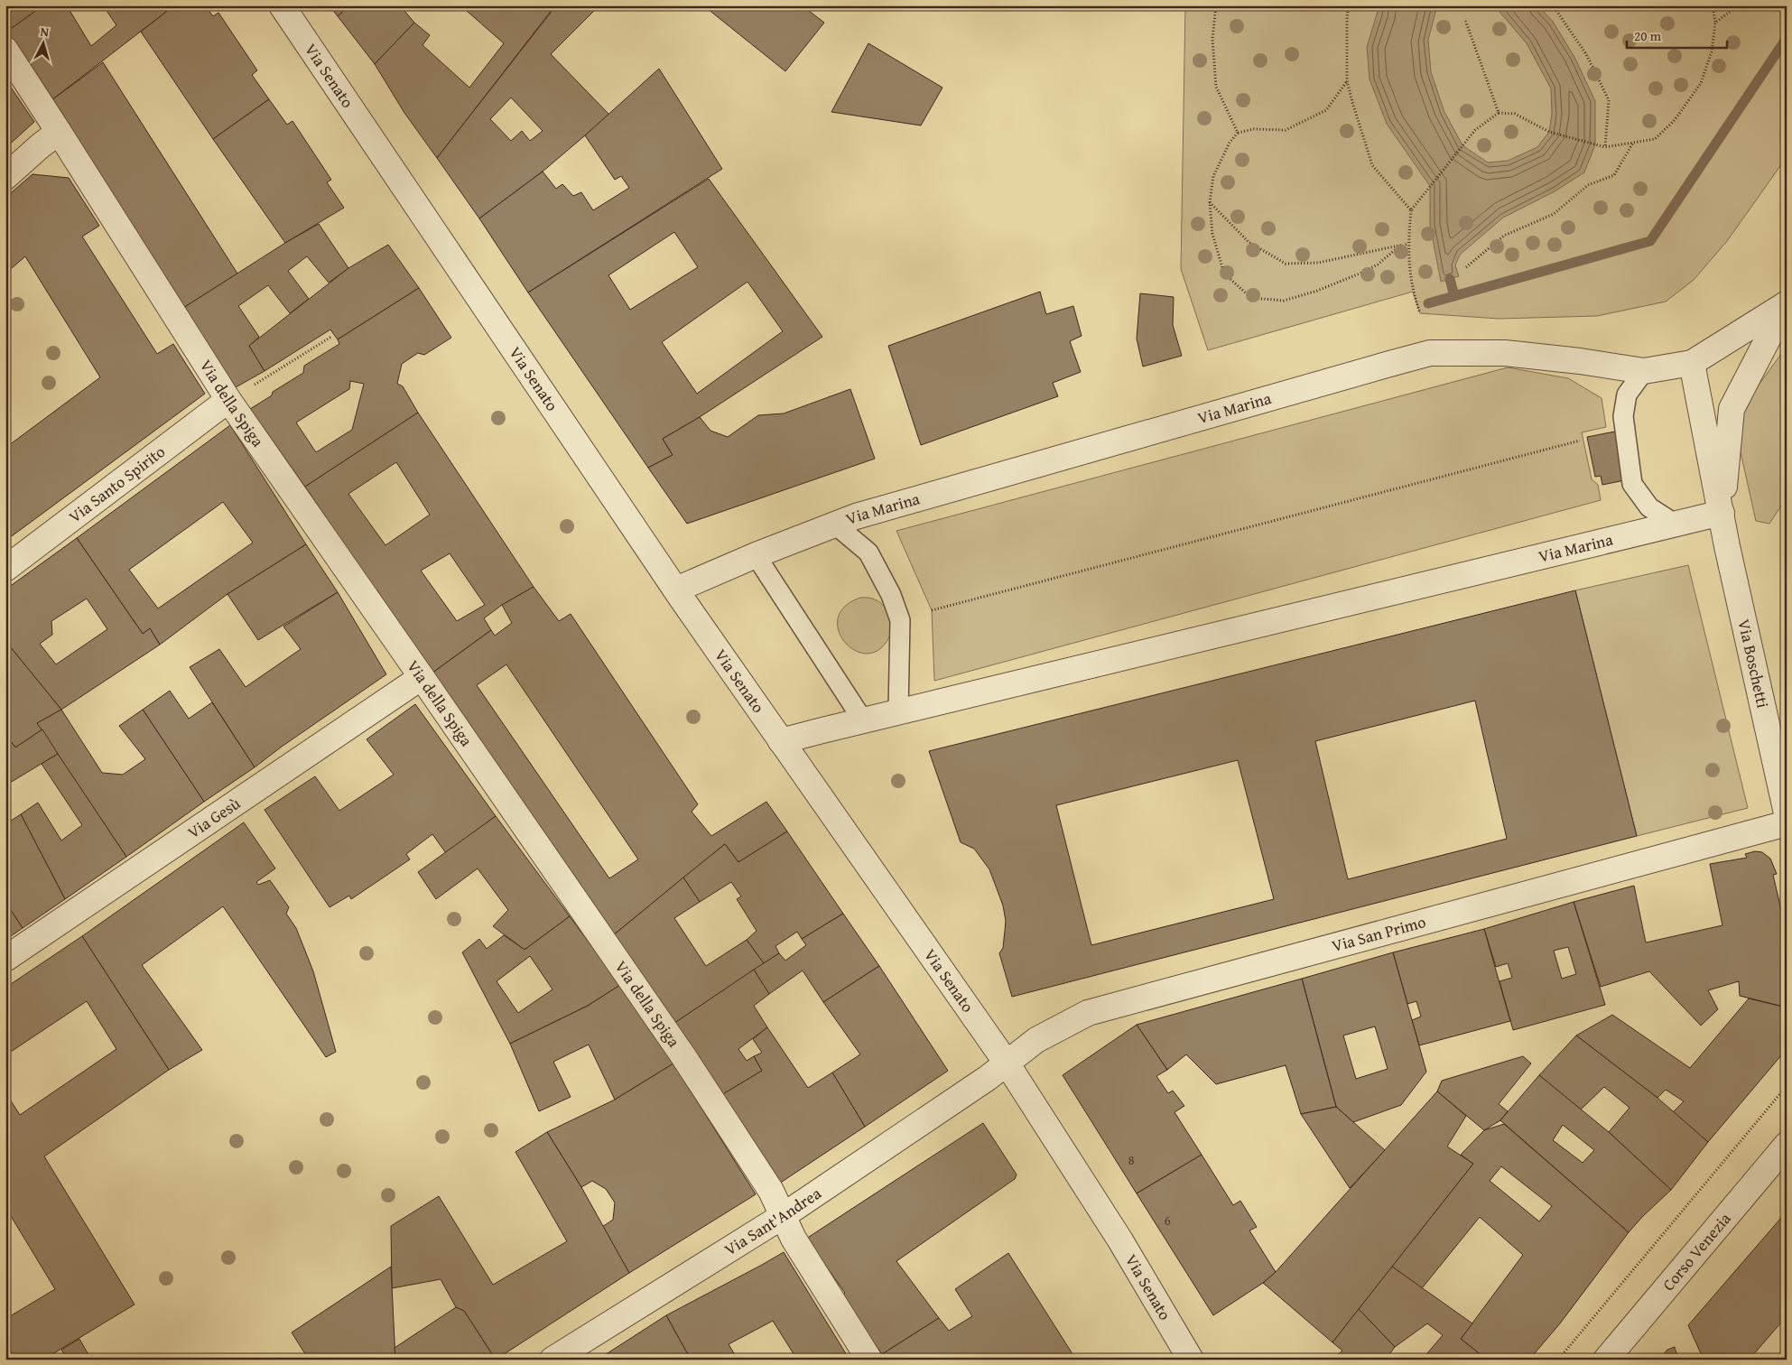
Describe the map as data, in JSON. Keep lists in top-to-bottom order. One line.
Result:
{"streets":{"street":["Via Senato","Via della Spiga","Via Marina","Via Santo Spirito","Via Boschetti","Via Gesù","Via San Primo","Via Sant'Andrea","Corso Venezia"]},"crossings":[["Via Senato","Via Marina"],["Via Senato","Via San Primo"],["Via Senato","Via Sant'Andrea"],["Via della Spiga","Via Santo Spirito"],["Via della Spiga","Via Gesù"],["Via della Spiga","Via Sant'Andrea"],["Via Marina","Via Boschetti"],["Via San Primo","Via Sant'Andrea"]],"house_numbers":["8","6"],"scale_bar":"20 m","north":"top"}
